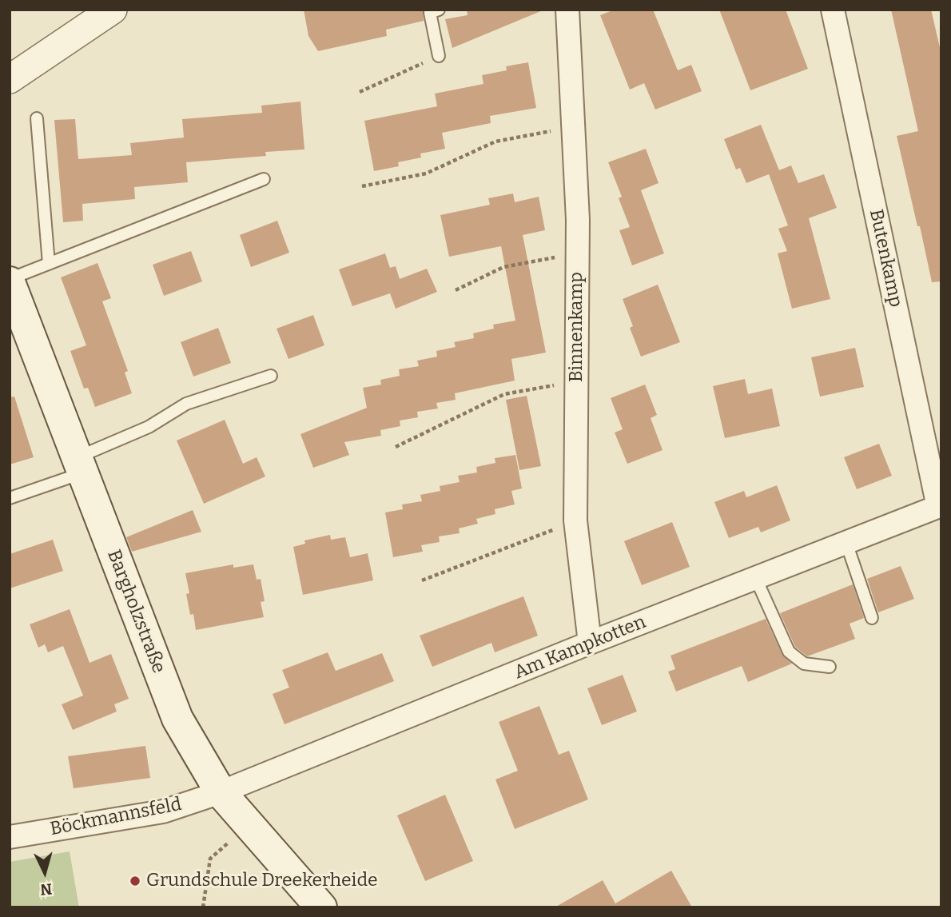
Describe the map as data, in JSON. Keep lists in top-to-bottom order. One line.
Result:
{"streets":{"main road":["Bargholzstraße"],"street":["Butenkamp","Binnenkamp","Am Kampkotten","Böckmannsfeld"]},"crossings":[["Butenkamp","Am Kampkotten"],["Binnenkamp","Am Kampkotten"],["Bargholzstraße","Am Kampkotten"],["Bargholzstraße","Böckmannsfeld"],["Am Kampkotten","Böckmannsfeld"]],"places":["Grundschule Dreekerheide"],"north":"bottom"}
